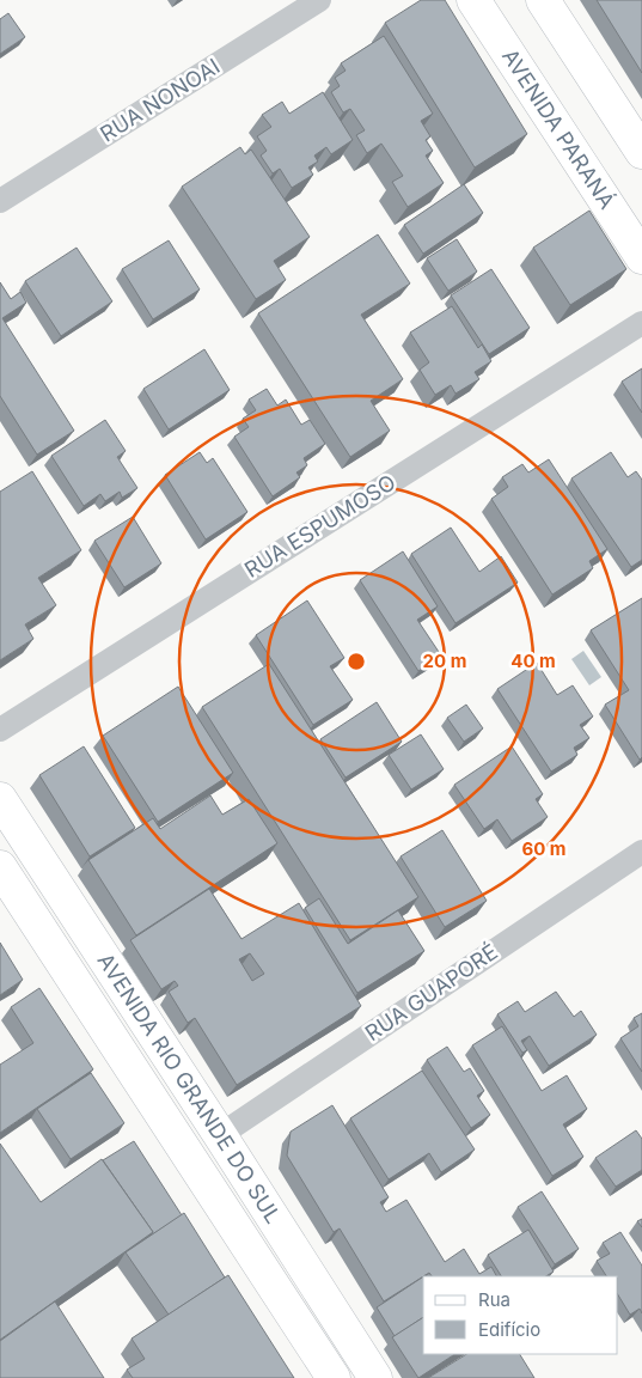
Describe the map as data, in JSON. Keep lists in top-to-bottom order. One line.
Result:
{"streets":{"street":["RUA NONOAI","AVENIDA PARANÁ","RUA ESPUMOSO","RUA GUAPORÉ","AVENIDA RIO GRANDE DO SUL"]},"crossings":[["RUA GUAPORÉ","AVENIDA RIO GRANDE DO SUL"]],"legend":["Rua","Edifício"],"rings":["20 m","40 m","60 m"]}
